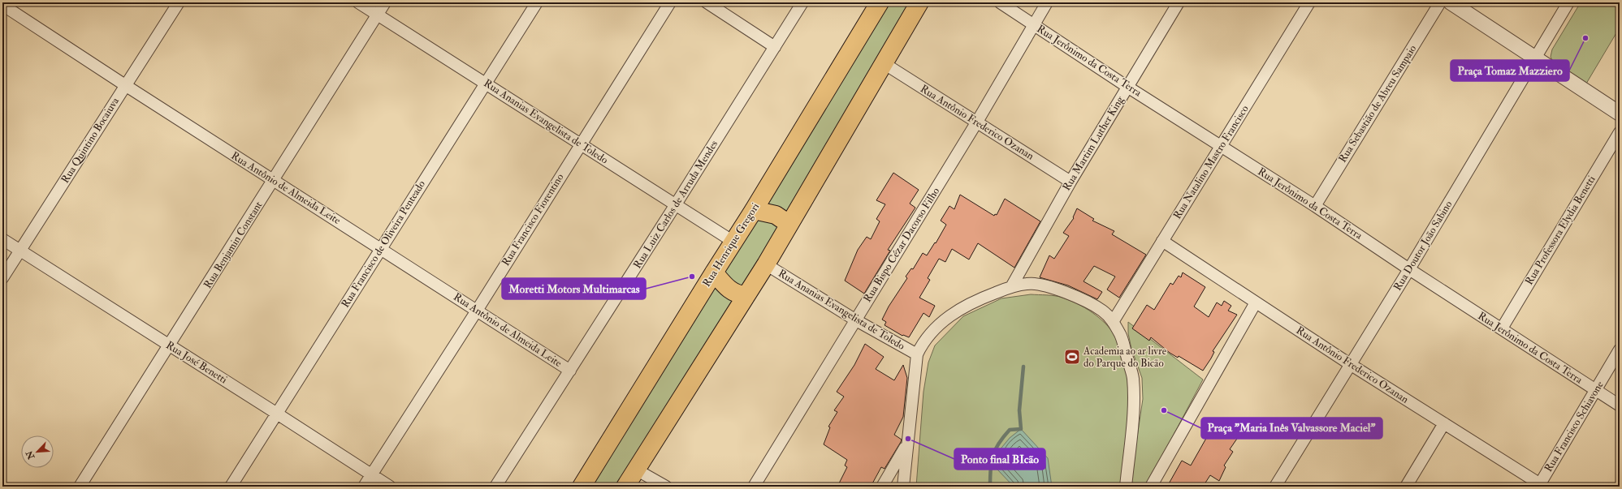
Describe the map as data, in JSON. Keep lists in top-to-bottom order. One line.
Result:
{"streets":{"main road":["Rua Henrique Gregori"],"street":["Rua Jerônimo da Costa Terra","Rua Sebastião de Abreu Sampaio","Rua Ananias Evangelista de Toledo","Rua Antônio Frederico Ozanan","Rua Quintino Bocaiuva","Rua Martim Luther King","Rua Natalino Mastro Francisco","Rua Antônio de Almeida Leite","Rua Luiz Carlos de Arruda Mendes","Rua Francisco Fiorentino","Rua Professora Elydia Benetti","Rua Francisco de Oliveira Penteado","Rua Benjamin Constant","Rua Bispo Cézar Dacorso Filho","Rua Doutor João Sabino","Rua José Benetti","Rua Francisco Schiavone"]},"crossings":[["Rua Jerônimo da Costa Terra","Rua Sebastião de Abreu Sampaio"],["Rua Jerônimo da Costa Terra","Rua Martim Luther King"],["Rua Jerônimo da Costa Terra","Rua Natalino Mastro Francisco"],["Rua Jerônimo da Costa Terra","Rua Professora Elydia Benetti"],["Rua Jerônimo da Costa Terra","Rua Bispo Cézar Dacorso Filho"],["Rua Jerônimo da Costa Terra","Rua Doutor João Sabino"],["Rua Jerônimo da Costa Terra","Rua Francisco Schiavone"],["Rua Ananias Evangelista de Toledo","Rua Luiz Carlos de Arruda Mendes"],["Rua Ananias Evangelista de Toledo","Rua Francisco Fiorentino"],["Rua Ananias Evangelista de Toledo","Rua Francisco de Oliveira Penteado"],["Rua Ananias Evangelista de Toledo","Rua Benjamin Constant"],["Rua Ananias Evangelista de Toledo","Rua Henrique Gregori"],["Rua Ananias Evangelista de Toledo","Rua Bispo Cézar Dacorso Filho"],["Rua Antônio Frederico Ozanan","Rua Martim Luther King"],["Rua Antônio Frederico Ozanan","Rua Natalino Mastro Francisco"],["Rua Antônio Frederico Ozanan","Rua Bispo Cézar Dacorso Filho"],["Rua Antônio Frederico Ozanan","Rua Doutor João Sabino"],["Rua Antônio Frederico Ozanan","Rua Francisco Schiavone"],["Rua Quintino Bocaiuva","Rua Antônio de Almeida Leite"],["Rua Quintino Bocaiuva","Rua José Benetti"],["Rua Antônio de Almeida Leite","Rua Luiz Carlos de Arruda Mendes"],["Rua Antônio de Almeida Leite","Rua Francisco Fiorentino"],["Rua Antônio de Almeida Leite","Rua Francisco de Oliveira Penteado"],["Rua Antônio de Almeida Leite","Rua Benjamin Constant"],["Rua Francisco Fiorentino","Rua José Benetti"],["Rua Francisco de Oliveira Penteado","Rua José Benetti"],["Rua Benjamin Constant","Rua José Benetti"]],"places":{"other":["Praça Tomaz Mazziero","Moretti Motors Multimarcas","Praça \"Maria Inês Valvassore Maciel\"","Ponto final BIcão"],"sports":["Academia ao ar livre do Parque do Bicão"]},"north":"bottom left"}
